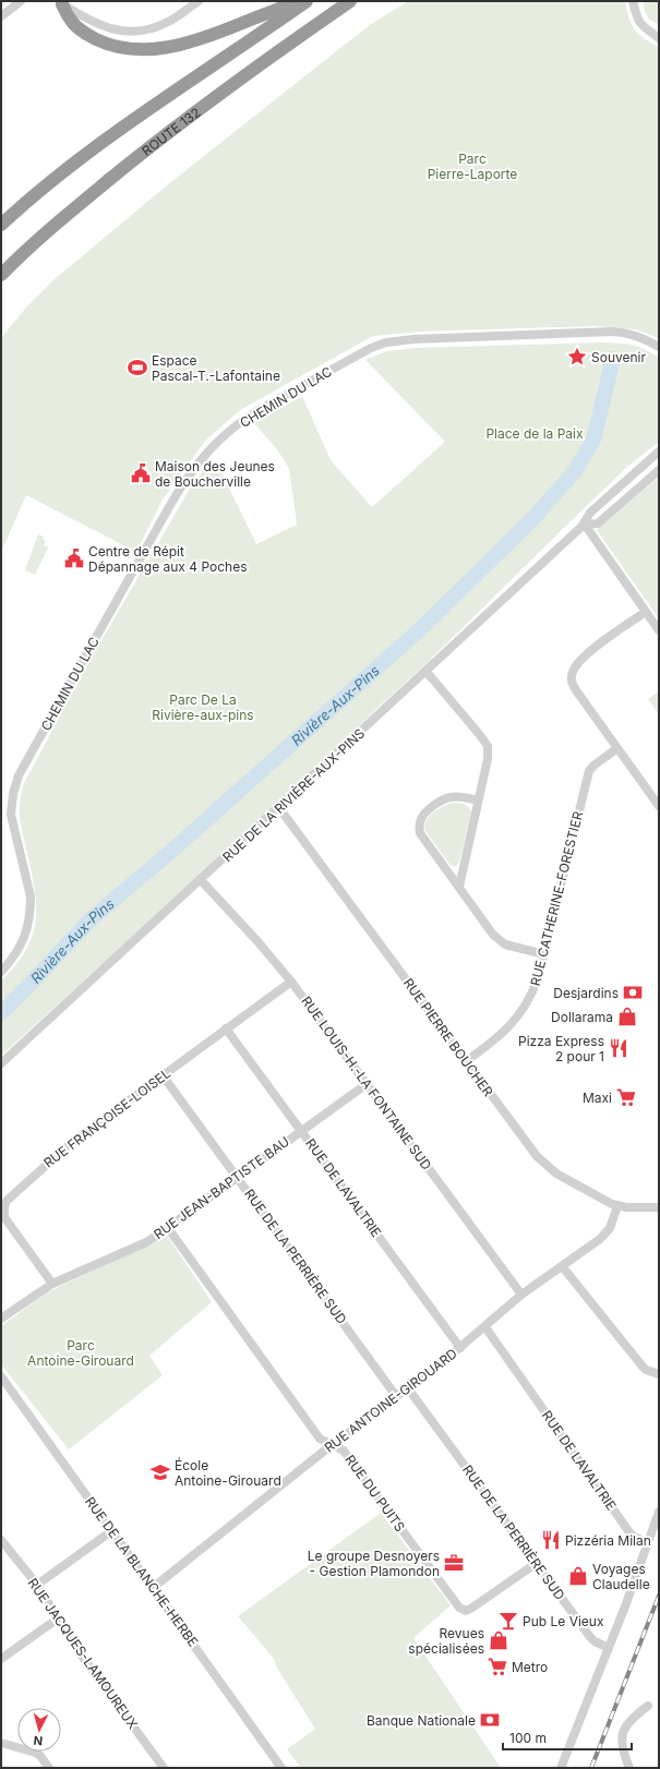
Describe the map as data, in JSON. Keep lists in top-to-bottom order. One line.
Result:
{"streets":{"highway":["ROUTE 132"],"street":["CHEMIN DU LAC","RUE DE LA RIVIÈRE-AUX-PINS","RUE CATHERINE-FORESTIER","RUE PIERRE BOUCHER","RUE LOUIS-H.-LA FONTAINE SUD","RUE FRANÇOISE-LOISEL","RUE JEAN-BAPTISTE BAU","RUE DE LAVALTRIE","RUE DE LA PERRIÈRE SUD","RUE ANTOINE-GIROUARD","RUE DU PUITS","RUE DE LA BLANCHE-HERBE","RUE JACQUES-LAMOUREUX"]},"crossings":[["RUE DE LA RIVIÈRE-AUX-PINS","RUE PIERRE BOUCHER"],["RUE DE LA RIVIÈRE-AUX-PINS","RUE LOUIS-H.-LA FONTAINE SUD"],["RUE CATHERINE-FORESTIER","RUE PIERRE BOUCHER"],["RUE PIERRE BOUCHER","RUE ANTOINE-GIROUARD"],["RUE LOUIS-H.-LA FONTAINE SUD","RUE FRANÇOISE-LOISEL"],["RUE LOUIS-H.-LA FONTAINE SUD","RUE JEAN-BAPTISTE BAU"],["RUE LOUIS-H.-LA FONTAINE SUD","RUE ANTOINE-GIROUARD"],["RUE FRANÇOISE-LOISEL","RUE JEAN-BAPTISTE BAU"],["RUE FRANÇOISE-LOISEL","RUE DE LAVALTRIE"],["RUE FRANÇOISE-LOISEL","RUE DE LA PERRIÈRE SUD"],["RUE JEAN-BAPTISTE BAU","RUE DE LAVALTRIE"],["RUE JEAN-BAPTISTE BAU","RUE DE LA PERRIÈRE SUD"],["RUE JEAN-BAPTISTE BAU","RUE DU PUITS"],["RUE DE LAVALTRIE","RUE ANTOINE-GIROUARD"],["RUE DE LA PERRIÈRE SUD","RUE ANTOINE-GIROUARD"],["RUE DE LA PERRIÈRE SUD","RUE DU PUITS"],["RUE ANTOINE-GIROUARD","RUE DU PUITS"],["RUE ANTOINE-GIROUARD","RUE DE LA BLANCHE-HERBE"]],"water":["Rivière-Aux-Pins"],"parks":["Parc Pierre-Laporte","Place de la Paix","Parc De La Rivière-aux-pins","Parc Antoine-Girouard"],"places":{"place":["Souvenir"],"sports":["Espace Pascal-T.-Lafontaine"],"public building":["Maison des Jeunes de Boucherville","Centre de Répit Dépannage aux 4 Poches"],"bank":["Desjardins","Banque Nationale"],"shop":["Dollarama","Voyages Claudelle","Revues spécialisées"],"restaurant":["Pizza Express 2 pour 1","Pizzéria Milan"],"supermarket":["Maxi","Metro"],"school or university":["École Antoine-Girouard"],"office":["Le groupe Desnoyers - Gestion Plamondon"],"bar":["Pub Le Vieux"]},"scale_bar":"100 m","north":"bottom"}
